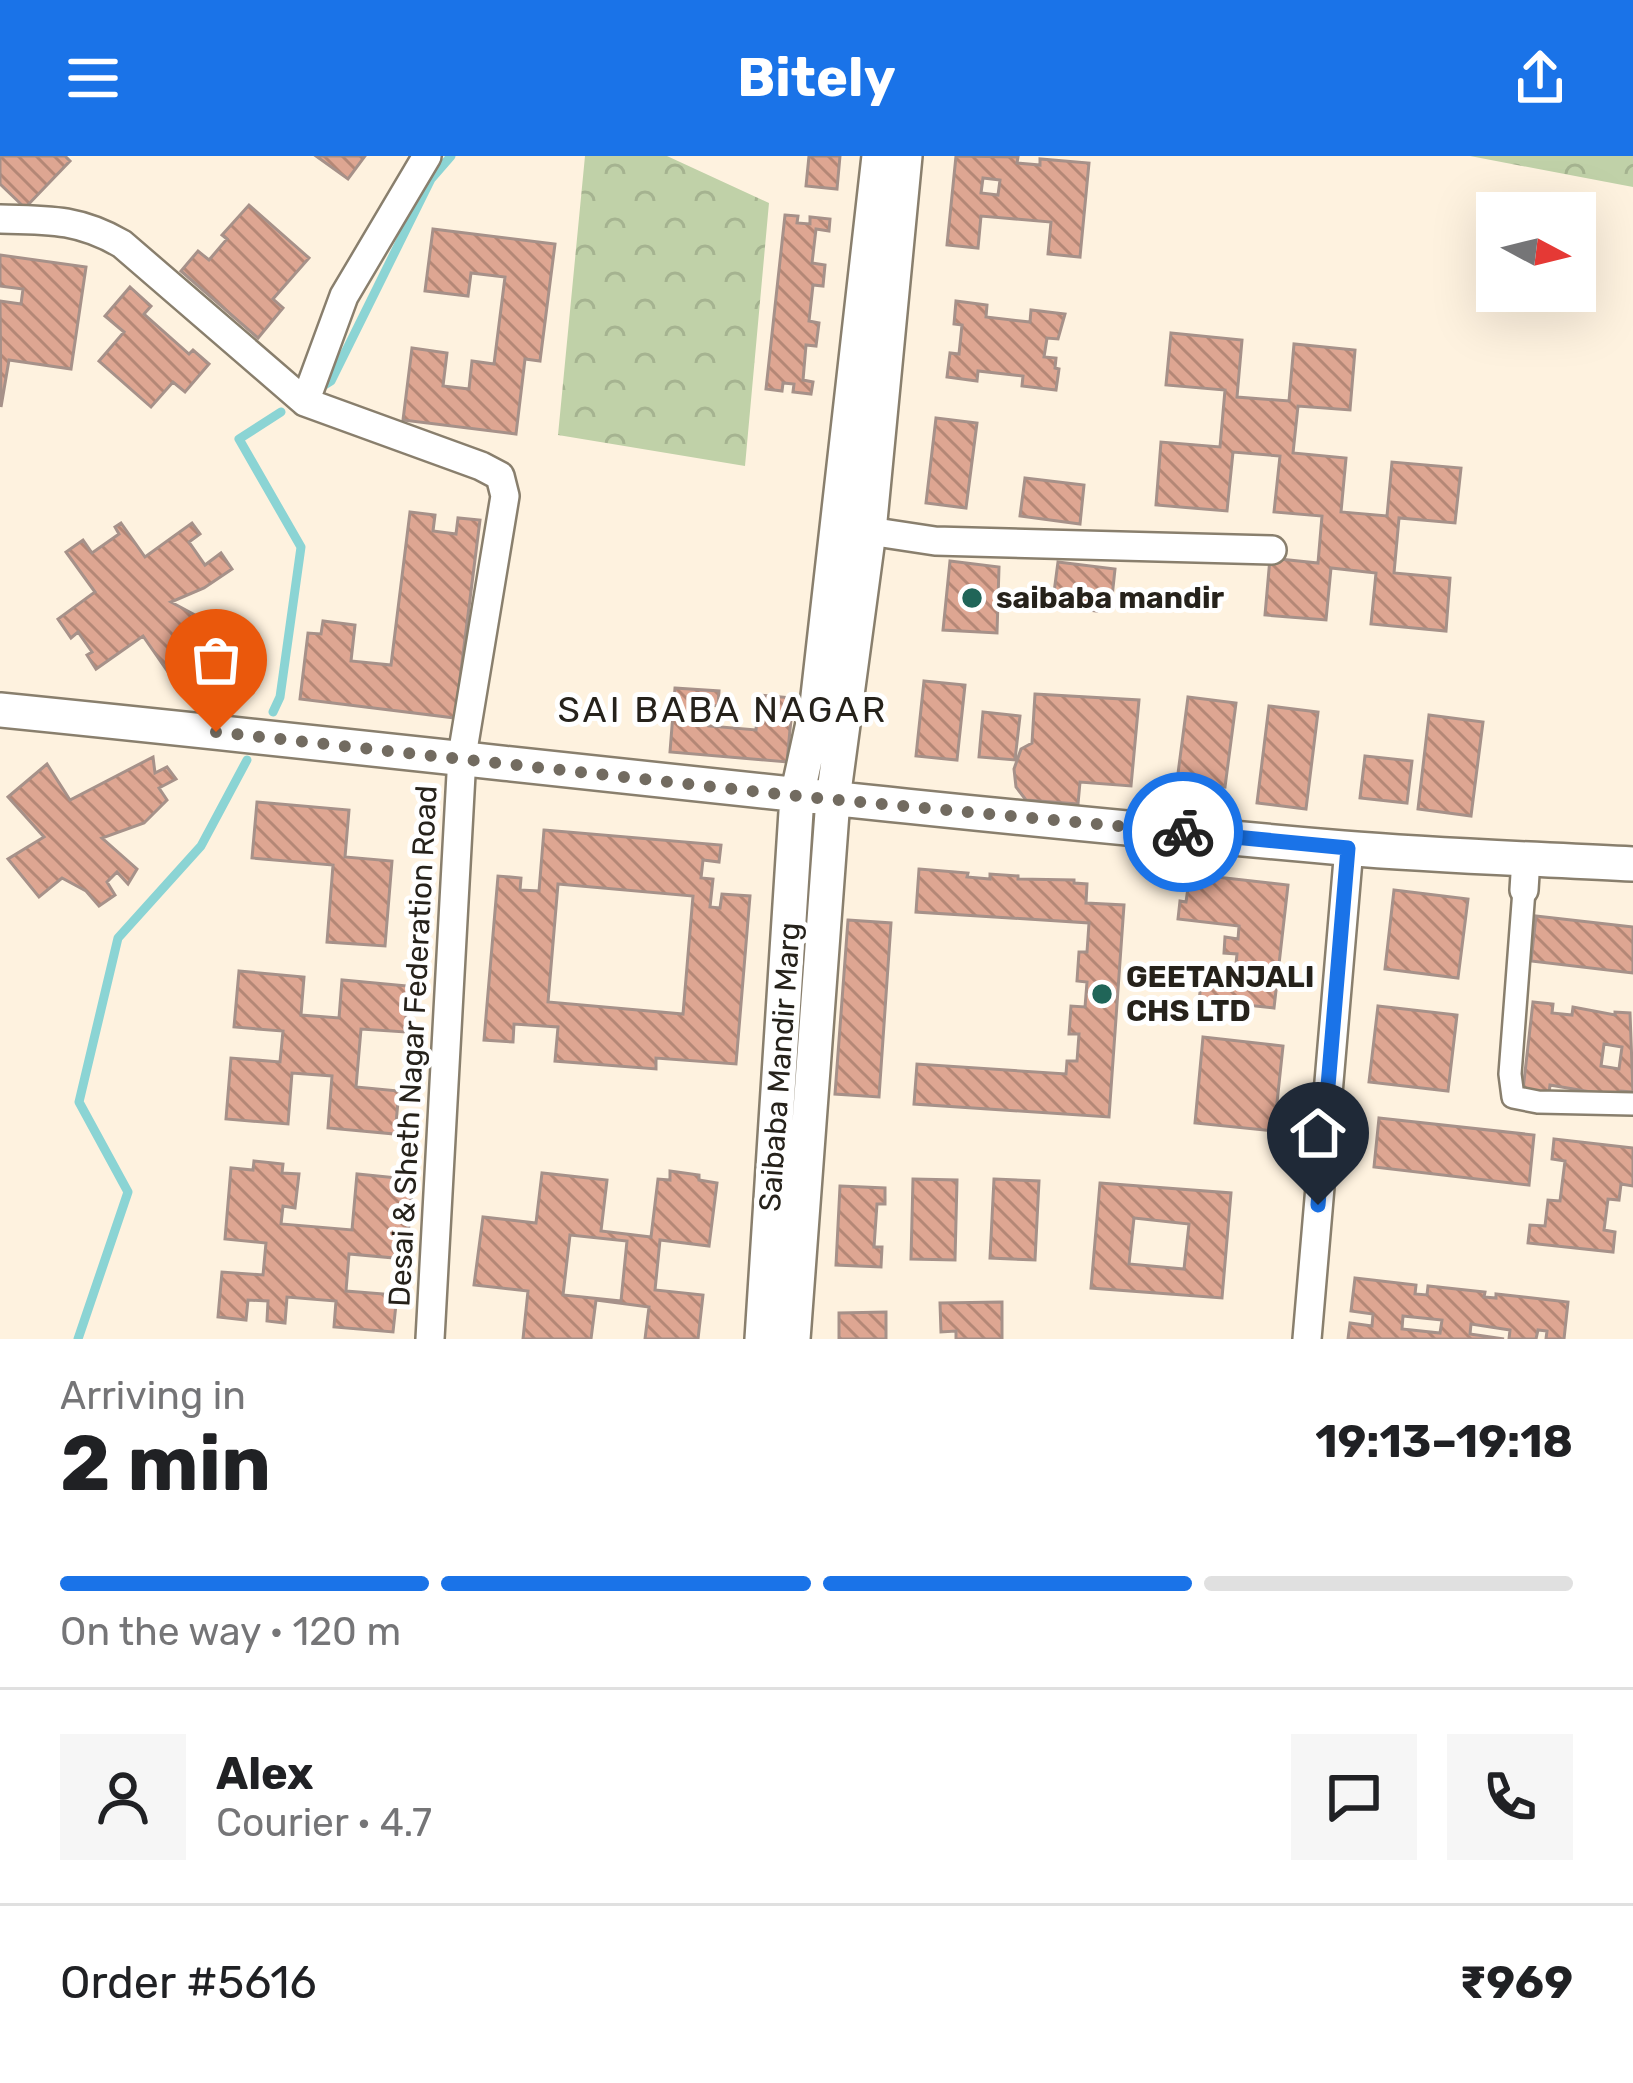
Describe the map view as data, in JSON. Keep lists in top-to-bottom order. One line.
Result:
{"streets":{"street":["Desai & Sheth Nagar Federation Road","Saibaba Mandir Marg"]},"districts":["SAI BABA NAGAR"],"places":["saibaba mandir","GEETANJALI CHS LTD"],"north":"right","page":{"header":"Bitely","heading":["2 min","Arriving in","19:13–19:18"],"panel":["Alex","Courier · 4.7","Order #5616","₹969"],"bar":"On the way · 120 m"}}
